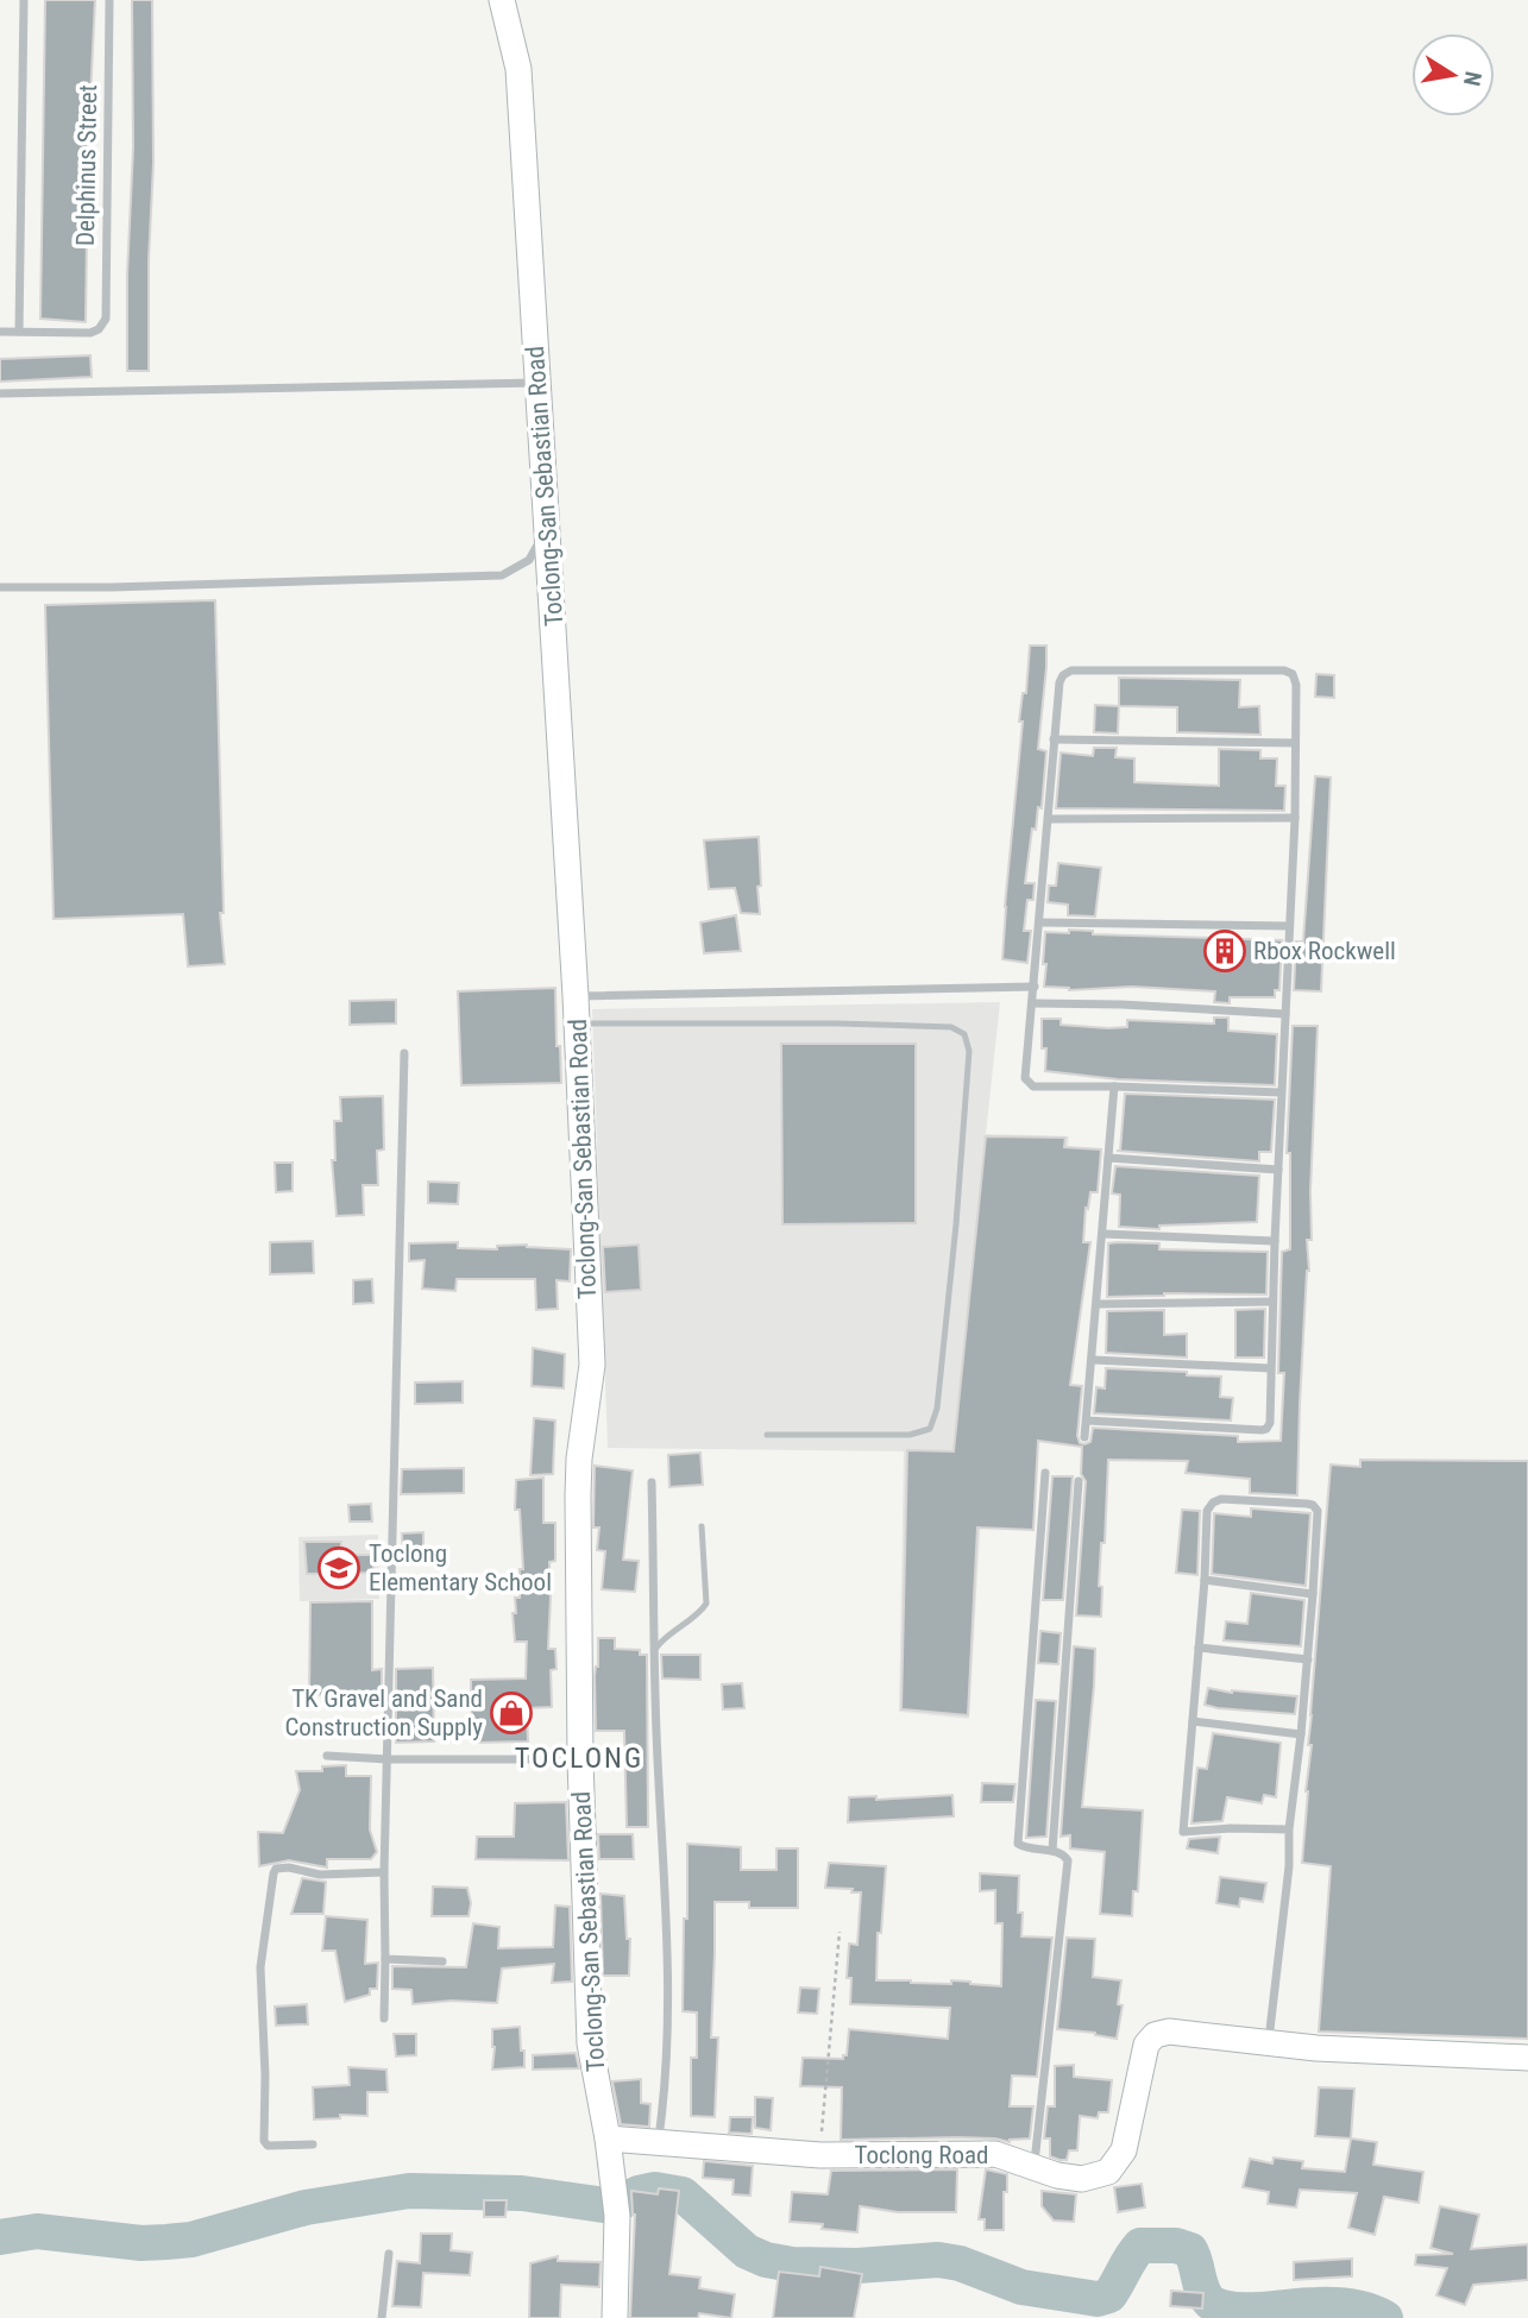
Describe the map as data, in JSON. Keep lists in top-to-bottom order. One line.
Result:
{"streets":{"street":["Delphinus Street","Toclong-San Sebastian Road","Toclong Road"]},"crossings":[["Toclong-San Sebastian Road","Toclong Road"]],"districts":["TOCLONG"],"places":{"building":["Rbox Rockwell"],"school or university":["Toclong Elementary School"],"shop":["TK Gravel and Sand Construction Supply"]},"north":"right"}
